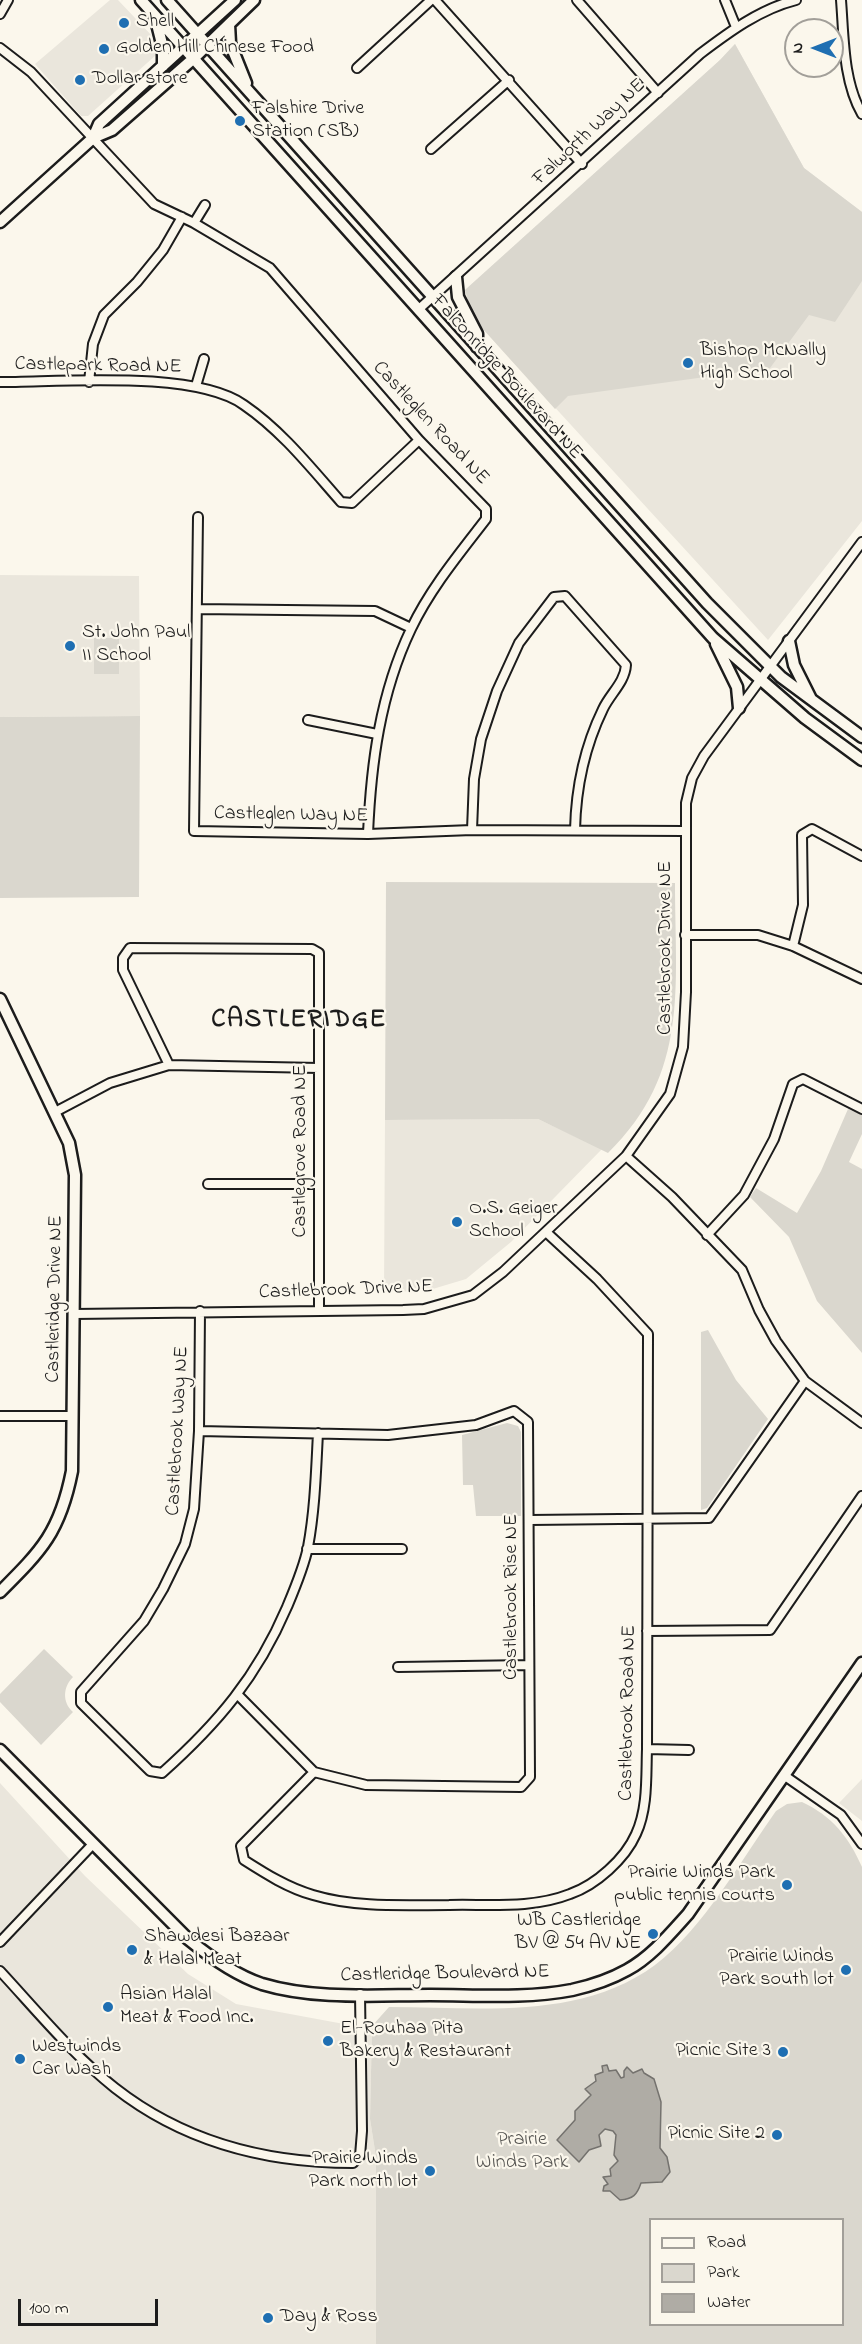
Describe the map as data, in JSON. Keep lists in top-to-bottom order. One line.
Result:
{"streets":{"main road":["Falconridge Boulevard NE","Castleridge Drive NE","Castleridge Boulevard NE"],"street":["Falworth Way NE","Castlepark Road NE","Castleglen Road NE","Castleglen Way NE","Castlebrook Drive NE","Castlegrove Road NE","Castlebrook Way NE","Castlebrook Rise NE","Castlebrook Road NE"]},"crossings":[["Falworth Way NE","Falconridge Boulevard NE"],["Castlepark Road NE","Castleglen Road NE"],["Falconridge Boulevard NE","Castlebrook Drive NE"],["Castleglen Road NE","Castleglen Way NE"],["Castleglen Way NE","Castlebrook Drive NE"],["Castlebrook Drive NE","Castlegrove Road NE"],["Castlebrook Drive NE","Castleridge Drive NE"],["Castlebrook Drive NE","Castlebrook Way NE"],["Castlebrook Drive NE","Castlebrook Road NE"],["Castlebrook Way NE","Castlebrook Rise NE"],["Castlebrook Rise NE","Castlebrook Road NE"]],"districts":["CASTLERIDGE"],"parks":["Prairie Winds Park"],"places":["Shell","Golden Hill Chinese Food","Dollar store","Falshire Drive Station (SB)","Bishop McNally High School","St. John Paul II School","O.S. Geiger School","Prairie Winds Park public tennis courts","WB Castleridge BV @ 54 AV NE","Shawdesi Bazaar & Halal Meat","Prairie Winds Park south lot","Asian Halal Meat & Food Inc.","El-Rouhaa Pita Bakery & Restaurant","Picnic Site 3","Westwinds Car Wash","Picnic Site 2","Prairie Winds Park north lot","Day & Ross"],"legend":["Road","Park","Water"],"scale_bar":"100 m","north":"left"}
